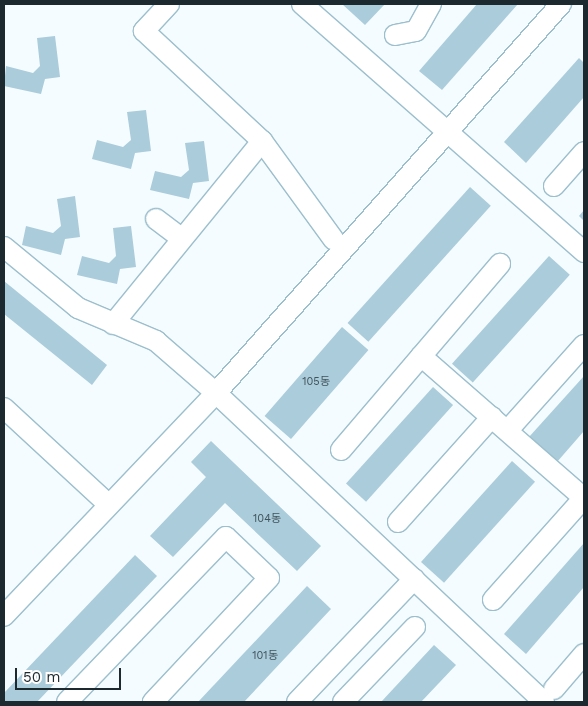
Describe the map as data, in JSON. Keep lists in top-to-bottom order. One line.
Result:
{"house_numbers":["105동","104동","101동"],"scale_bar":"50 m"}
